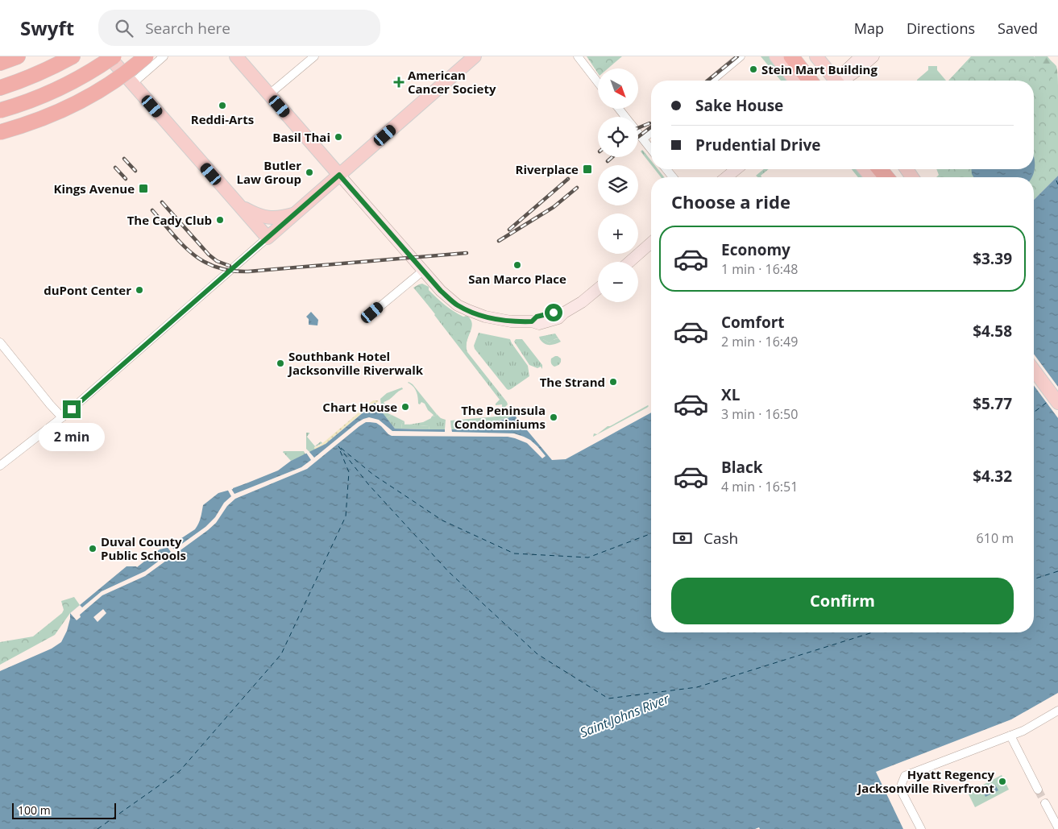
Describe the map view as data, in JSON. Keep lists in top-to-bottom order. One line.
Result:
{"water":["Saint Johns River"],"places":{"other":["Stein Mart Building","Reddi-Arts","Basil Thai","Butler Law Group","The Cady Club","San Marco Place","duPont Center","Southbank Hotel Jacksonville Riverwalk","The Strand","Chart House","The Peninsula Condominiums","Duval County Public Schools","Hyatt Regency Jacksonville Riverfront"],"health":["American Cancer Society"],"transit":["Riverplace","Kings Avenue"]},"scale_bar":"100 m","north":"bottom right","page":{"header":"Swyft","search":"Search here","nav":["Map","Directions","Saved"],"map_buttons":["+","−"],"banner":["Sake House","Prudential Drive"],"heading":"Choose a ride","list":[{"name":"Economy","note":"1 min · 16:48","value":"$3.39"},{"name":"Comfort","note":"2 min · 16:49","value":"$4.58"},{"name":"XL","note":"3 min · 16:50","value":"$5.77"},{"name":"Black","note":"4 min · 16:51","value":"$4.32"}],"bubble":"2 min","pay":["Cash","610 m"],"buttons":"Confirm","scale":"100 m"}}
